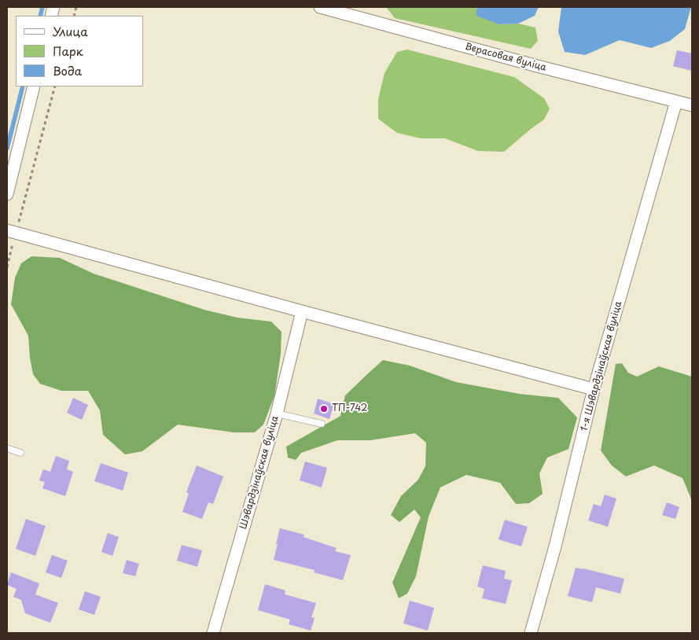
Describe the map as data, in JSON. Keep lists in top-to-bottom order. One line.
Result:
{"streets":{"street":["Верасовая вуліца","1-я Шэвардзінаўская вуліца","Шэвардзінаўская вуліца"]},"crossings":[["Верасовая вуліца","1-я Шэвардзінаўская вуліца"]],"places":["ТП-742"],"legend":["Улица","Парк","Вода"]}
